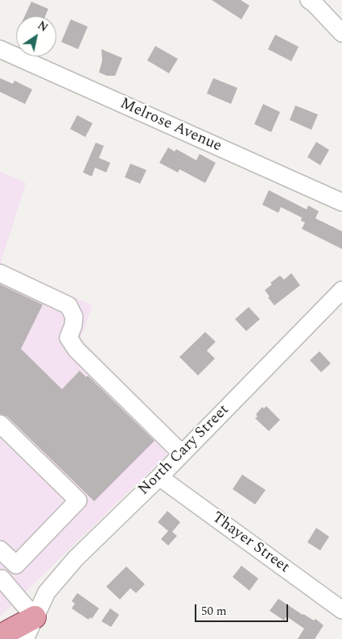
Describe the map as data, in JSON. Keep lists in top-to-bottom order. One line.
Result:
{"streets":{"street":["Melrose Avenue","North Cary Street","Thayer Street"]},"crossings":[["North Cary Street","Thayer Street"]],"scale_bar":"50 m","north":"top right"}
